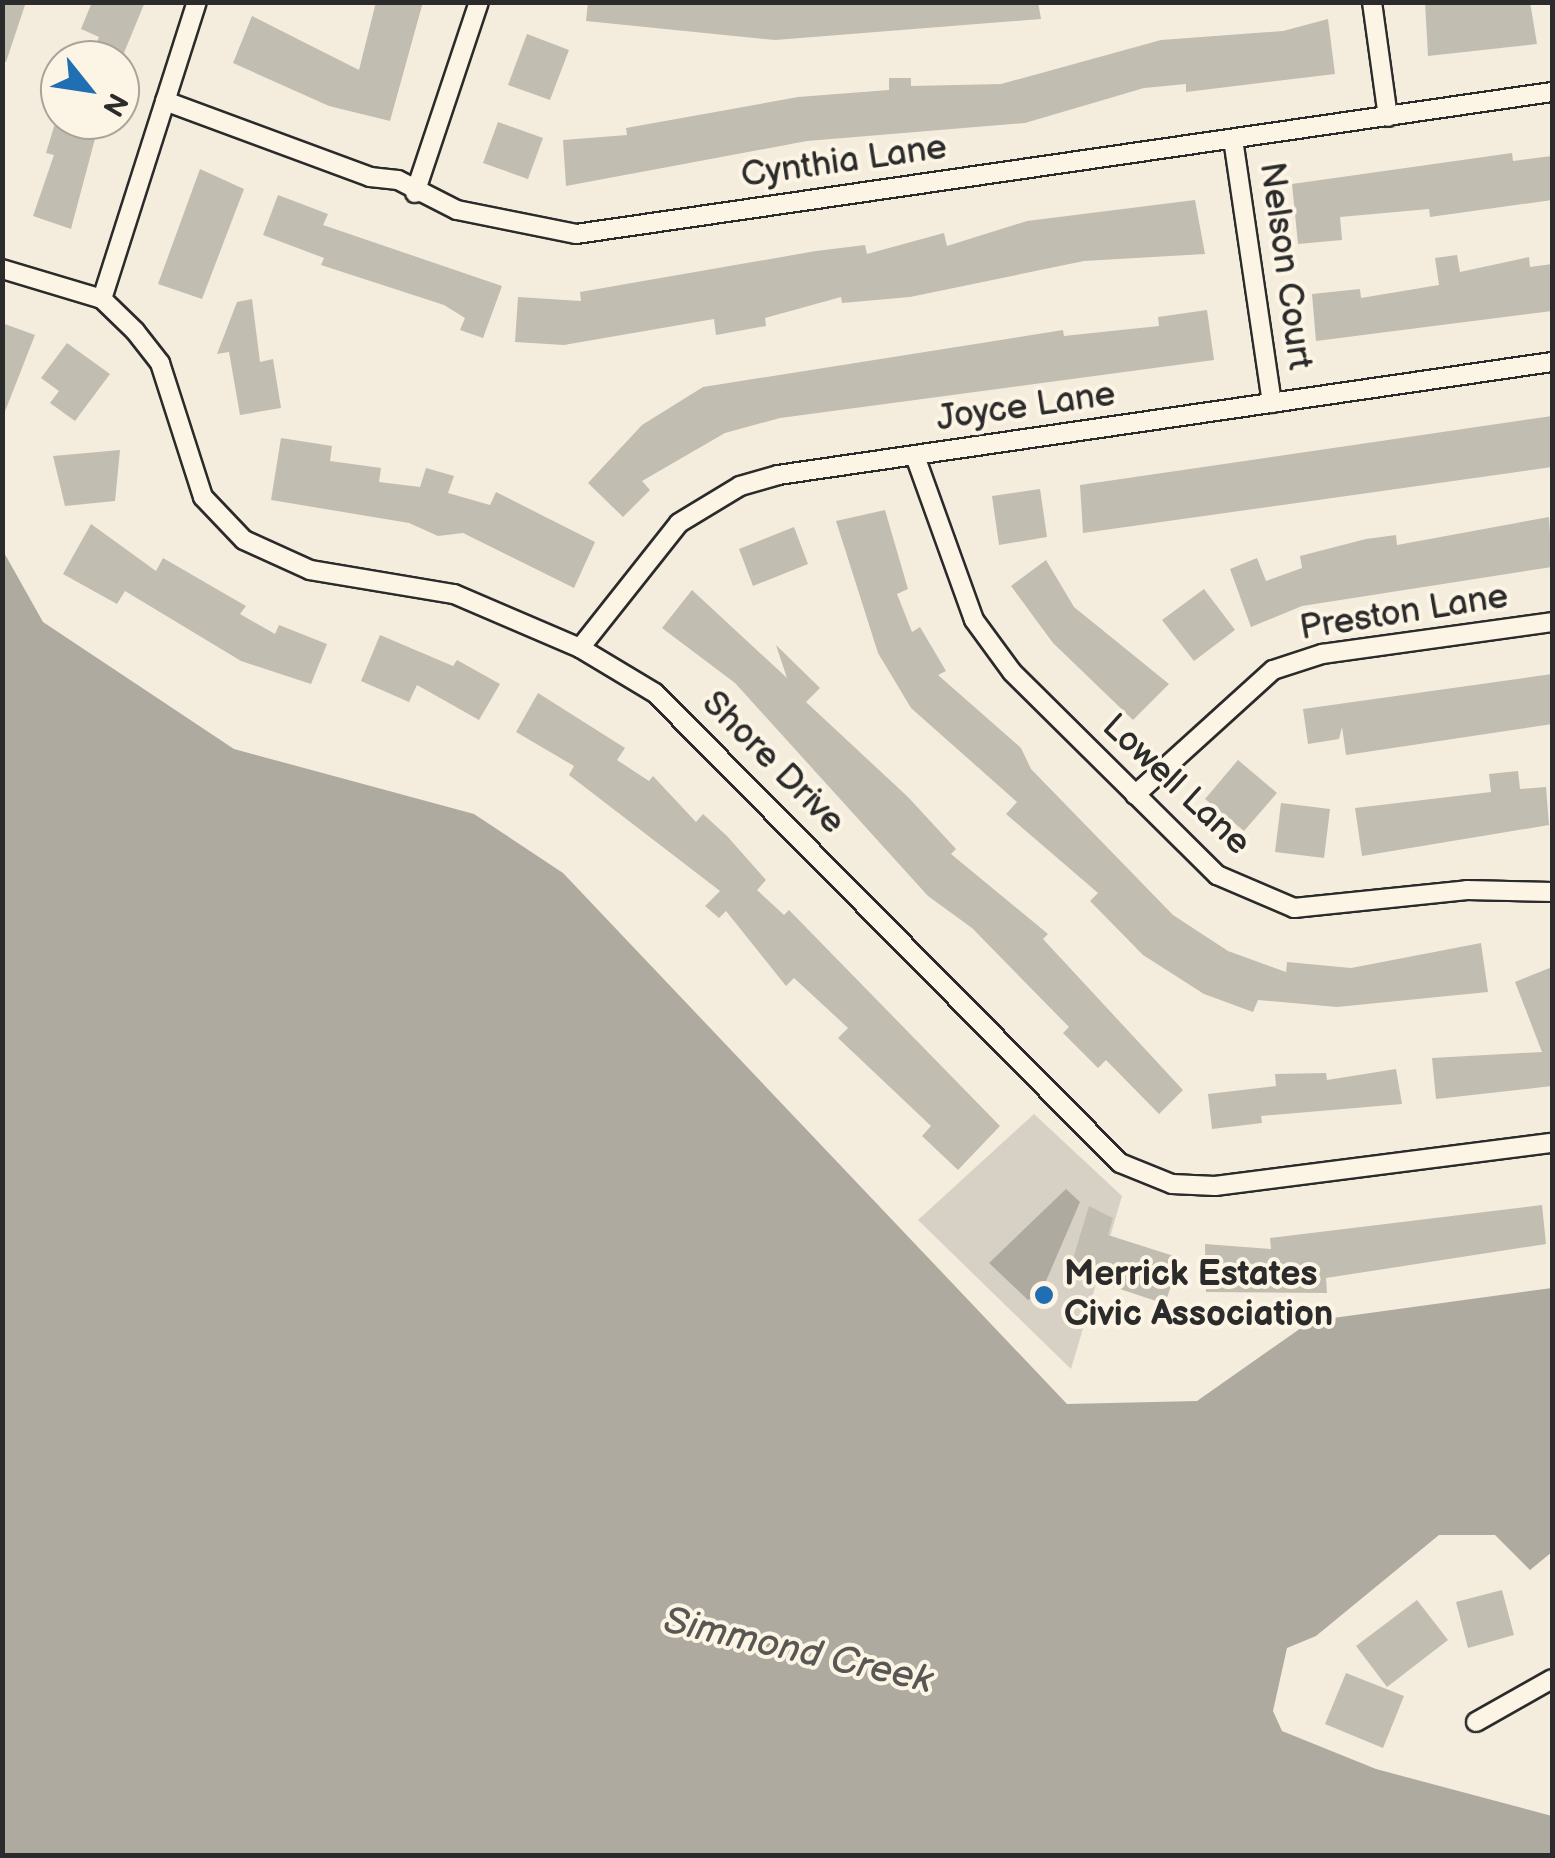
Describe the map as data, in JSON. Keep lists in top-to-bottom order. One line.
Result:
{"streets":{"street":["Cynthia Lane","Nelson Court","Joyce Lane","Preston Lane","Shore Drive","Lowell Lane"]},"crossings":[["Cynthia Lane","Nelson Court"],["Nelson Court","Joyce Lane"],["Joyce Lane","Shore Drive"],["Joyce Lane","Lowell Lane"],["Preston Lane","Lowell Lane"]],"water":["Simmond Creek"],"places":["Merrick Estates Civic Association"],"north":"bottom right"}
